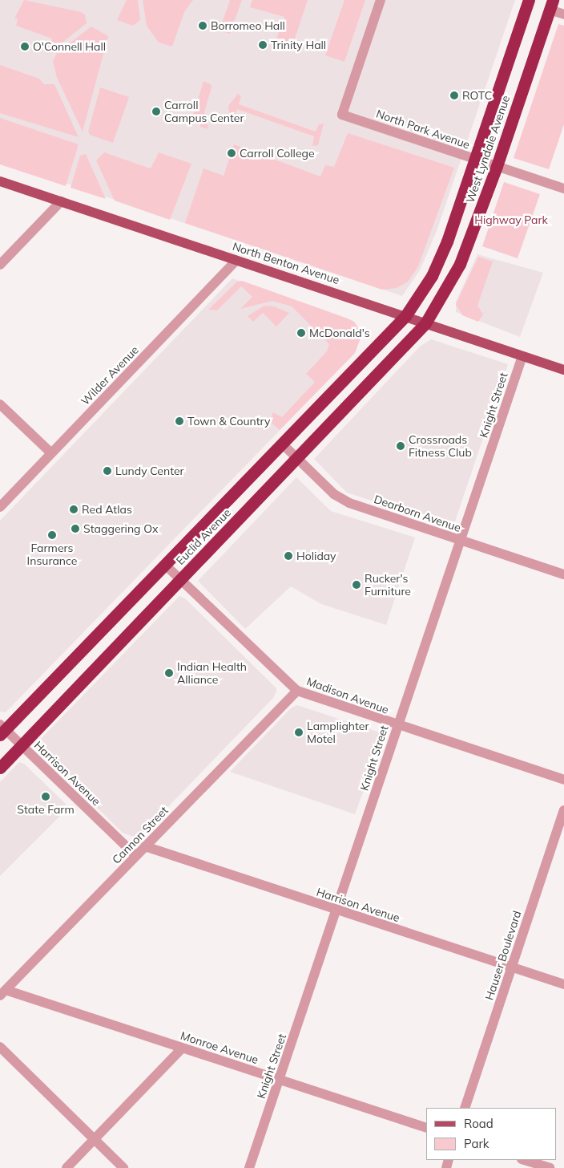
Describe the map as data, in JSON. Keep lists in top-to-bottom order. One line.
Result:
{"streets":{"highway":["West Lyndale Avenue","Euclid Avenue"],"main road":["North Benton Avenue"],"street":["North Park Avenue","Wilder Avenue","Knight Street","Dearborn Avenue","Madison Avenue","Harrison Avenue","Cannon Street","Hauser Boulevard","Monroe Avenue"]},"crossings":[["North Park Avenue","West Lyndale Avenue"],["West Lyndale Avenue","North Benton Avenue"],["West Lyndale Avenue","Euclid Avenue"],["North Benton Avenue","Wilder Avenue"],["North Benton Avenue","Knight Street"],["North Benton Avenue","Euclid Avenue"],["Knight Street","Dearborn Avenue"],["Knight Street","Madison Avenue"],["Knight Street","Harrison Avenue"],["Knight Street","Monroe Avenue"],["Dearborn Avenue","Euclid Avenue"],["Euclid Avenue","Madison Avenue"],["Euclid Avenue","Harrison Avenue"],["Madison Avenue","Cannon Street"],["Harrison Avenue","Cannon Street"],["Harrison Avenue","Hauser Boulevard"],["Cannon Street","Monroe Avenue"]],"parks":["Highway Park"],"places":["Borromeo Hall","Trinity Hall","O'Connell Hall","ROTC","Carroll Campus Center","Carroll College","McDonald's","Town & Country","Crossroads Fitness Club","Lundy Center","Red Atlas","Staggering Ox","Farmers Insurance","Holiday","Rucker's Furniture","Indian Health Alliance","Lamplighter Motel","State Farm"],"legend":["Road","Park"]}
